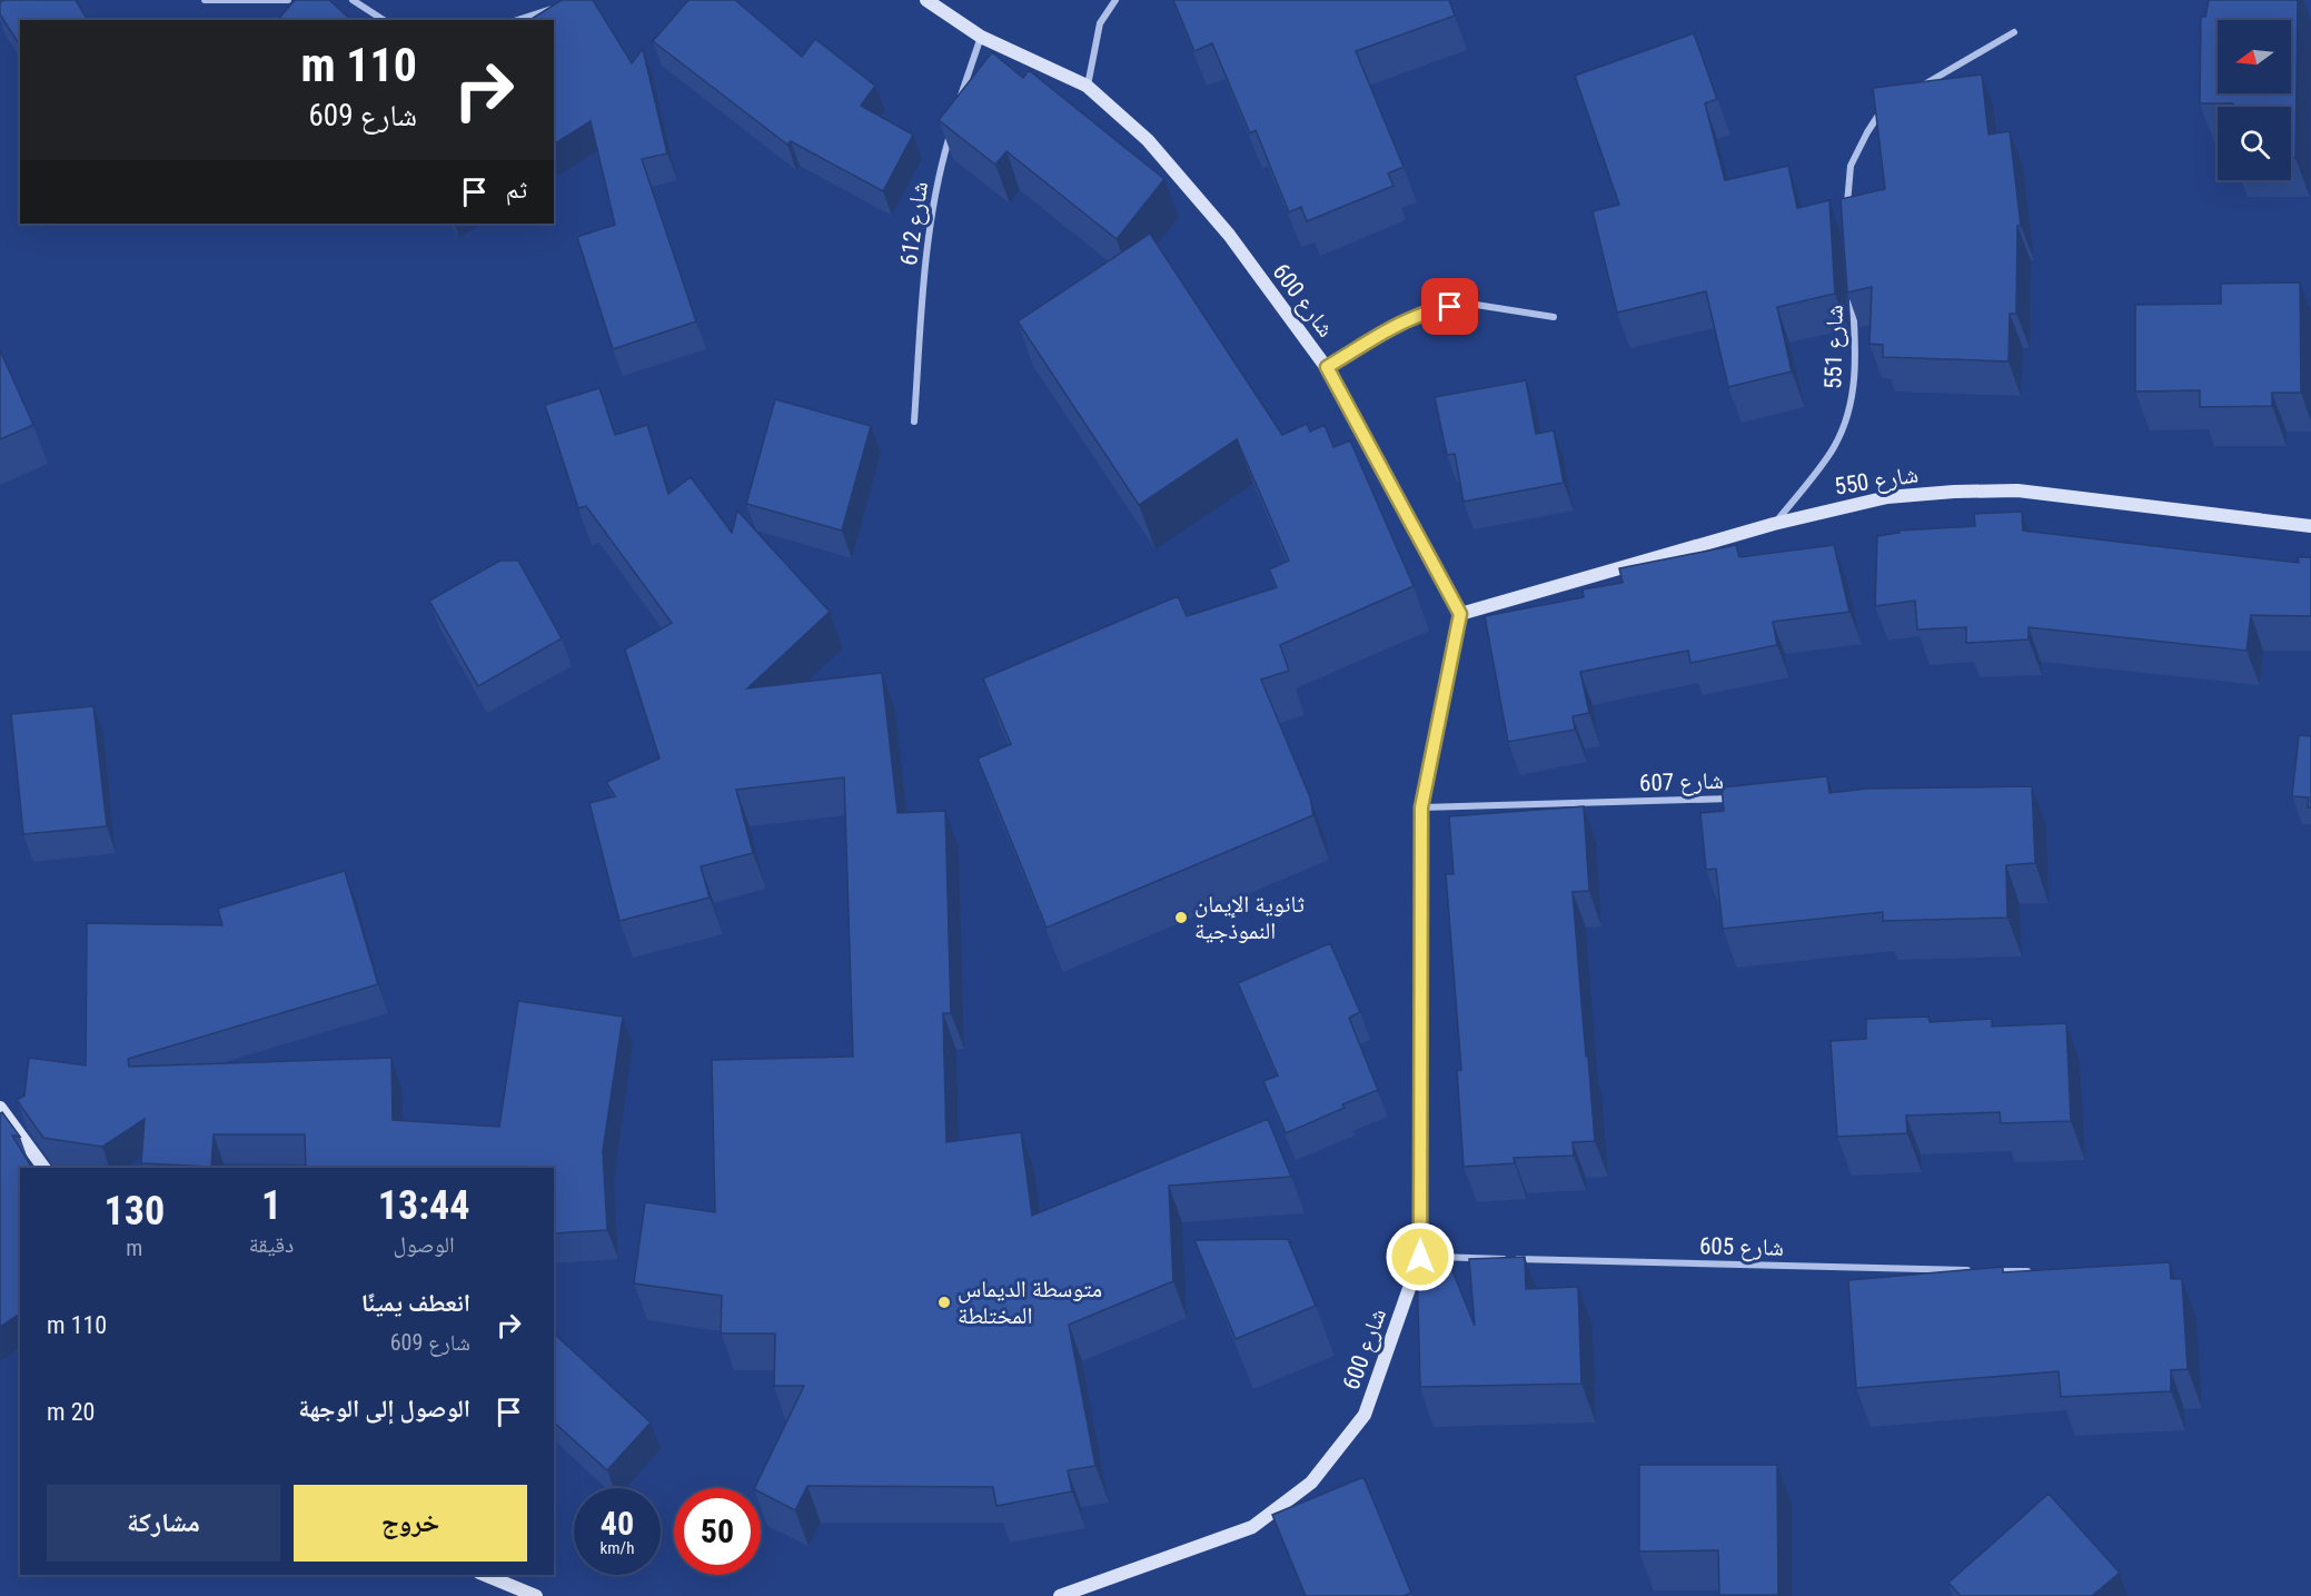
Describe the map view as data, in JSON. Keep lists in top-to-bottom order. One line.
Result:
{"streets":{"main road":["شارع 600","شارع 550"],"street":["شارع 612","شارع 551","شارع 607","شارع 605"]},"crossings":[["شارع 600","شارع 550"],["شارع 600","شارع 607"],["شارع 600","شارع 605"],["شارع 551","شارع 550"]],"places":["ثانوية الإيمان النموذجية","متوسطة الديماس المختلطة"],"north":"left","page":{"turn":["110 m","شارع 609"],"then":"ثم","eta":["13:44","الوصول","1","دقيقة","130","m"],"list":[{"name":"انعطف يمينًا","note":"شارع 609","value":"110 m"},{"name":"الوصول إلى الوجهة","value":"20 m"}],"buttons":["خروج","مشاركة"],"speed":"40 km/h","limit":"50"}}
